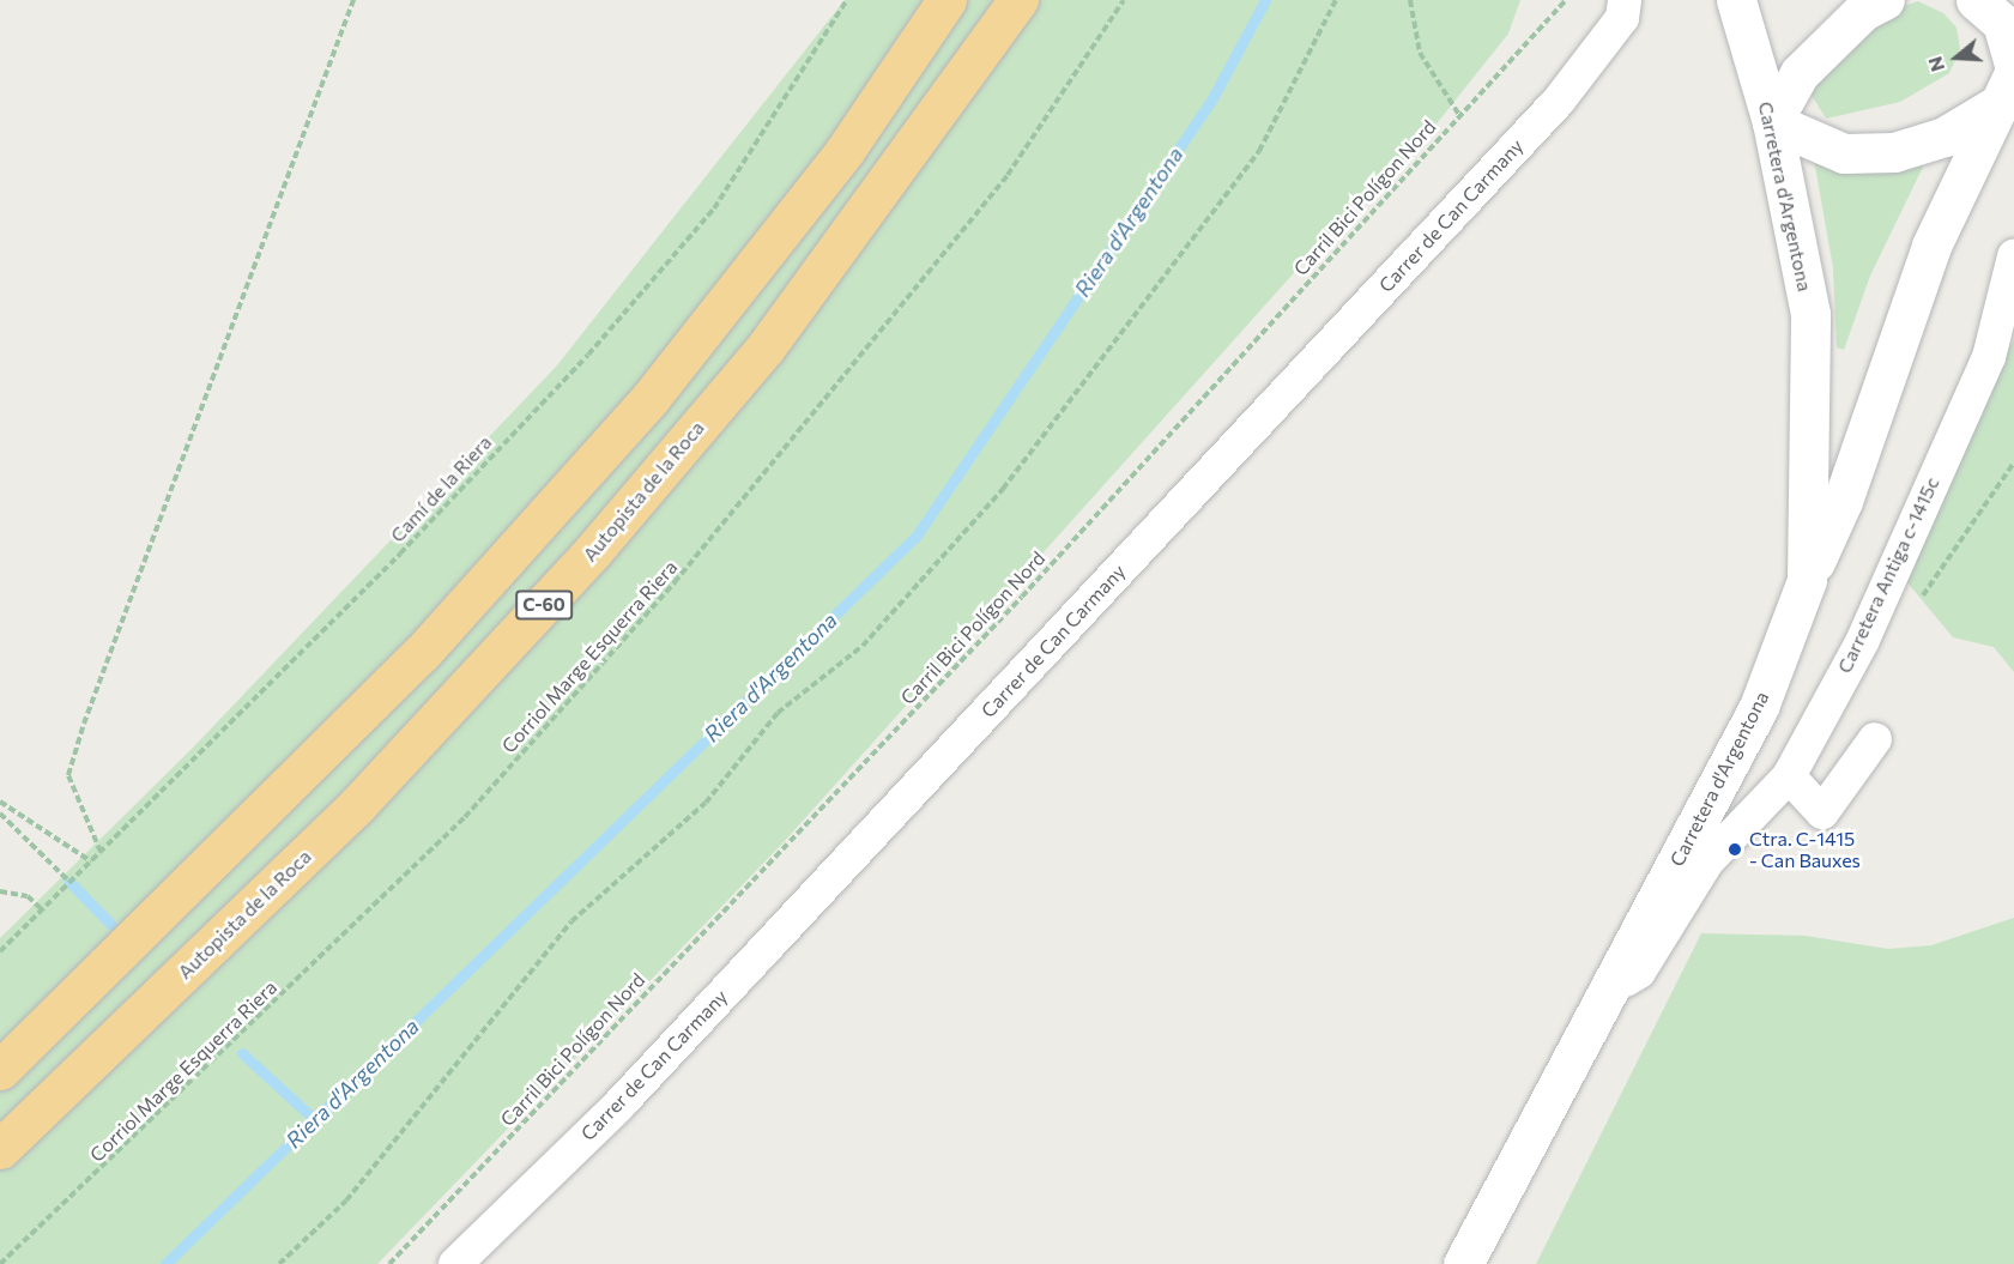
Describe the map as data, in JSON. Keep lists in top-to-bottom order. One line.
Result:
{"streets":{"highway":["Autopista de la Roca","C-60"],"street":["Carretera d'Argentona","Carrer de Can Carmany","Carretera Antiga c-1415c"],"path":["Carril Bici Polígon Nord","Camí de la Riera","Corriol Marge Esquerra Riera"]},"crossings":[["Carretera d'Argentona","Carretera Antiga c-1415c"]],"water":["Riera d'Argentona"],"places":["Ctra. C-1415 - Can Bauxes"],"north":"left"}
